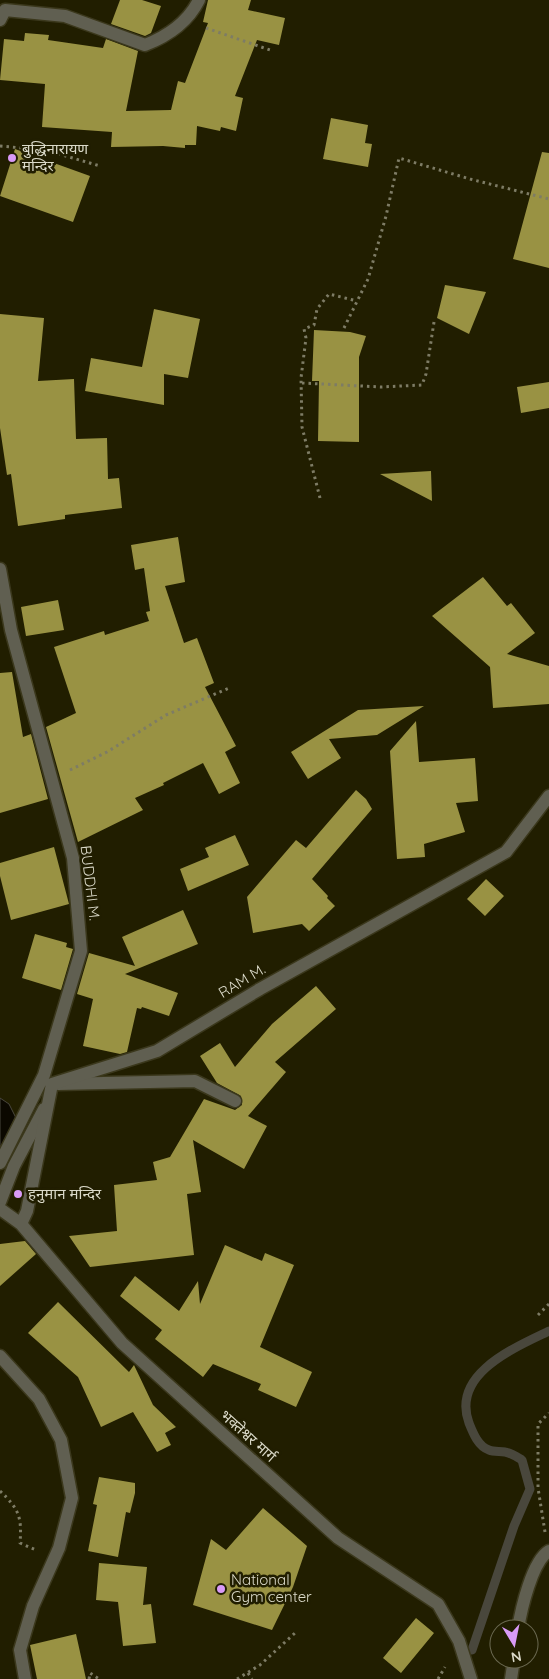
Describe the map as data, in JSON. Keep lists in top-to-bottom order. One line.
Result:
{"streets":{"street":["BUDDHI M.","RAM M.","भक्तेश्वर मार्ग"]},"places":["बुद्धिनारायण मन्दिर","हनुमान मन्दिर","National Gym center"],"north":"bottom"}
